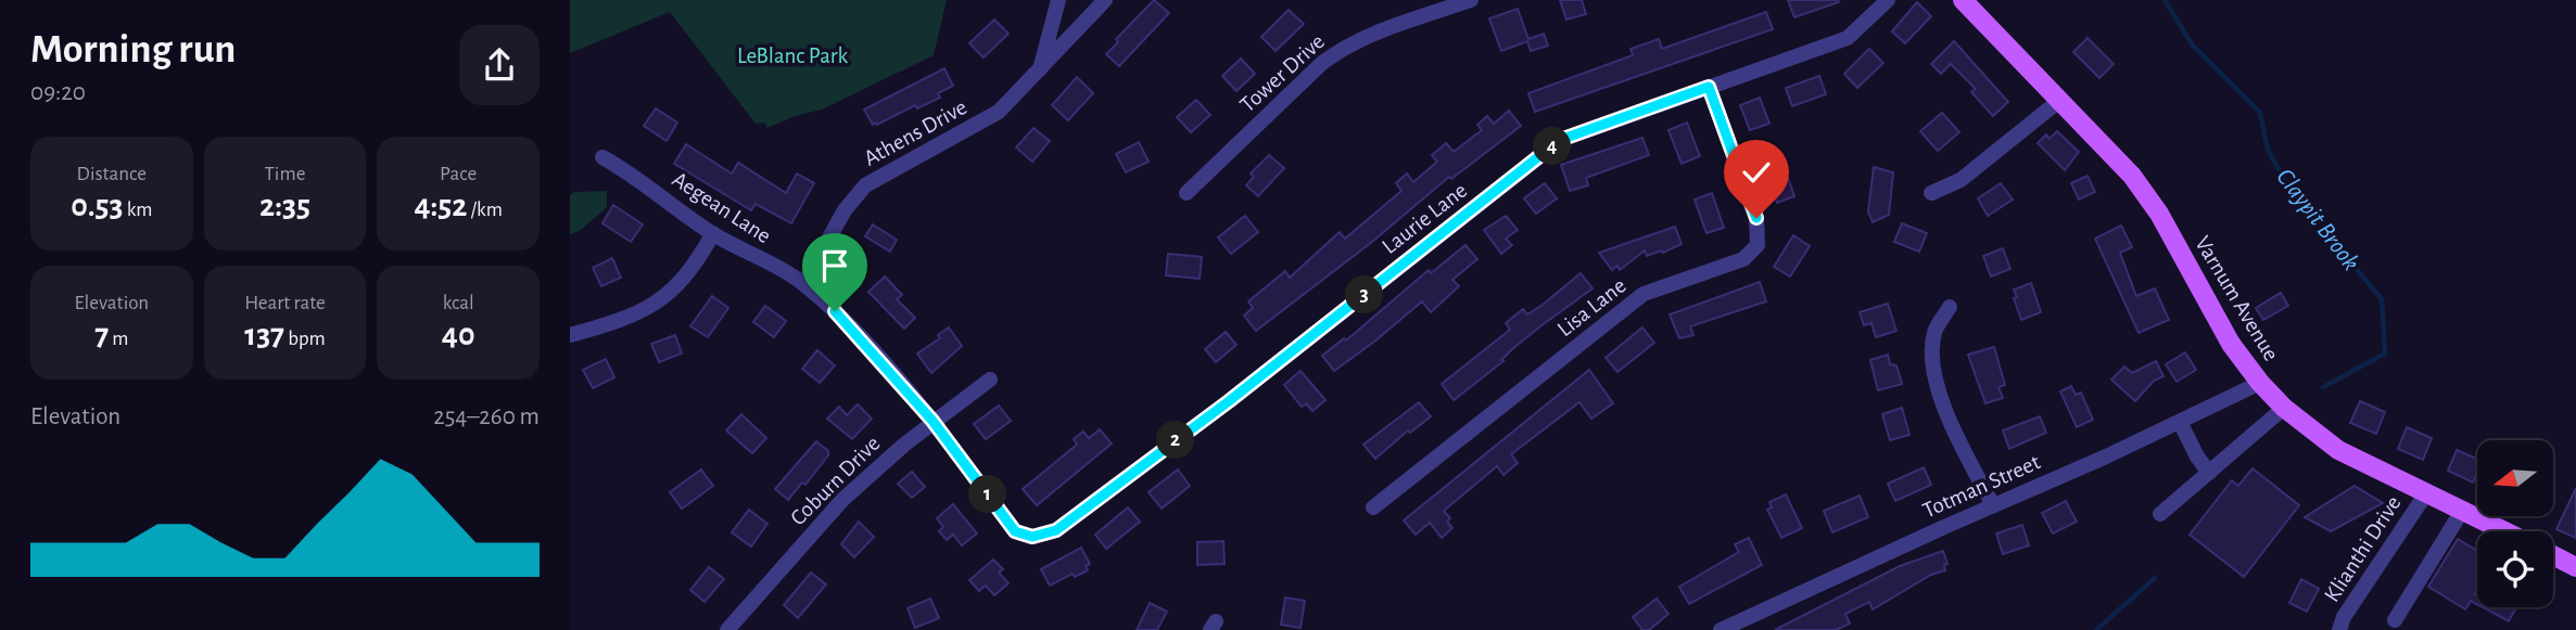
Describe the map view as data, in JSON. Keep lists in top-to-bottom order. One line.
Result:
{"streets":{"main road":["Varnum Avenue"],"street":["Tower Drive","Athens Drive","Aegean Lane","Laurie Lane","Lisa Lane","Coburn Drive","Totman Street","Klianthi Drive"]},"crossings":[["Athens Drive","Aegean Lane"],["Aegean Lane","Laurie Lane"],["Aegean Lane","Coburn Drive"],["Laurie Lane","Lisa Lane"],["Varnum Avenue","Totman Street"],["Varnum Avenue","Klianthi Drive"]],"water":["Claypit Brook"],"parks":["LeBlanc Park"],"north":"left","page":{"heading":["Morning run","09:20"],"pins":["4","3","2","1"],"stats":[["Distance","0.53 km"],["Time","2:35"],["Pace","4:52 /km"],["Elevation","7 m"],["Heart rate","137 bpm"],["kcal","40"]],"chart":["Elevation","254–260 m"]}}
